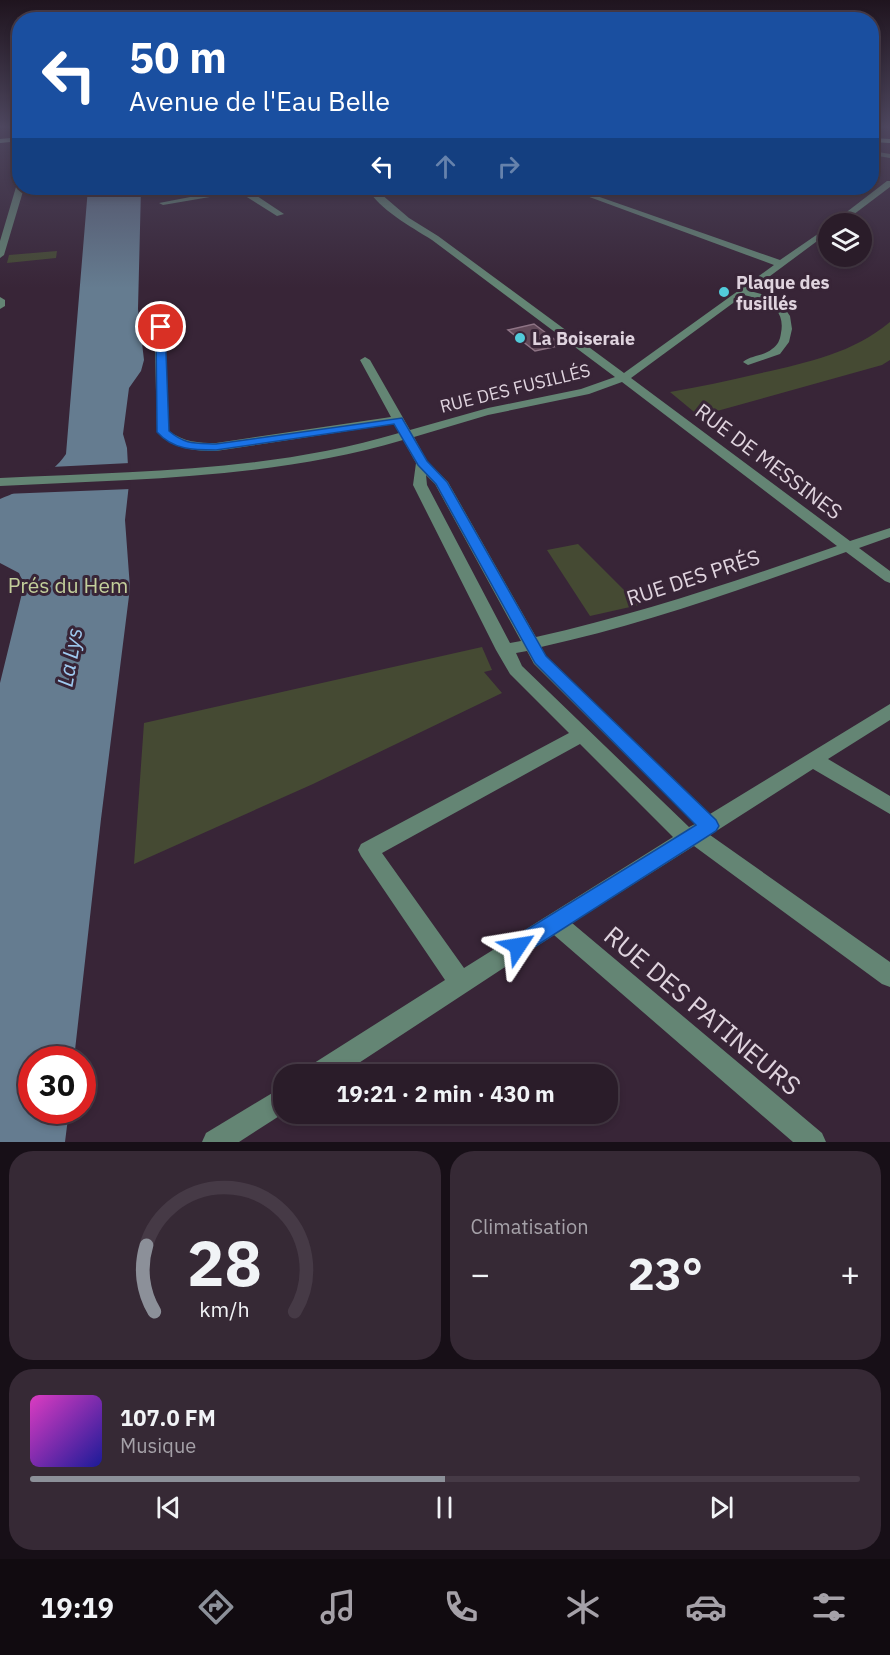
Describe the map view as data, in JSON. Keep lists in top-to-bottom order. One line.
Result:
{"streets":{"street":["RUE DES FUSILLÉS","RUE DE MESSINES","RUE DES PRÉS","RUE DES PATINEURS"]},"crossings":[["RUE DES FUSILLÉS","RUE DE MESSINES"],["RUE DE MESSINES","RUE DES PRÉS"]],"water":["La Lys"],"parks":["Prés du Hem"],"places":["Plaque des fusillés","La Boiseraie"],"page":{"turn":["50 m","Avenue de l'Eau Belle"],"limit":"30","trip":"19:21 · 2 min · 430 m","tile":"Climatisation","heat":["−","23°","+"],"song":["107.0 FM","Musique"],"tabs":"19:19","gauge":["28","km/h"]}}
